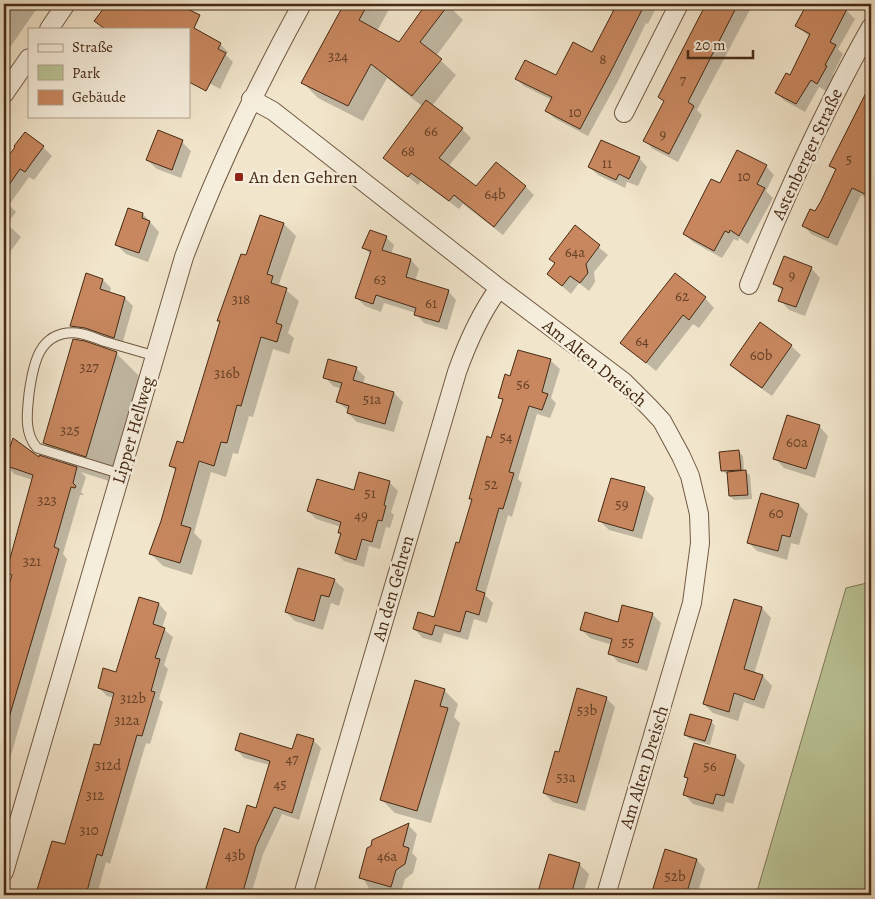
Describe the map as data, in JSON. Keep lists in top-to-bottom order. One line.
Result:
{"streets":{"street":["Astenberger Straße","Am Alten Dreisch","Lipper Hellweg","An den Gehren"]},"crossings":[["Am Alten Dreisch","Lipper Hellweg"],["Am Alten Dreisch","An den Gehren"]],"places":{"transit":["An den Gehren"]},"house_numbers":["324","8","7","10","66","9","68","5","11","10","64b","64a","9","63","62","318","61","64","60b","327","316b","56","51a","325","54","60a","52","51","323","59","60","49","321","55","312b","53b","312a","47","312d","56","53a","45","312","310","43b","46a","52b"],"legend":["Straße","Park","Gebäude"],"scale_bar":"20 m"}
